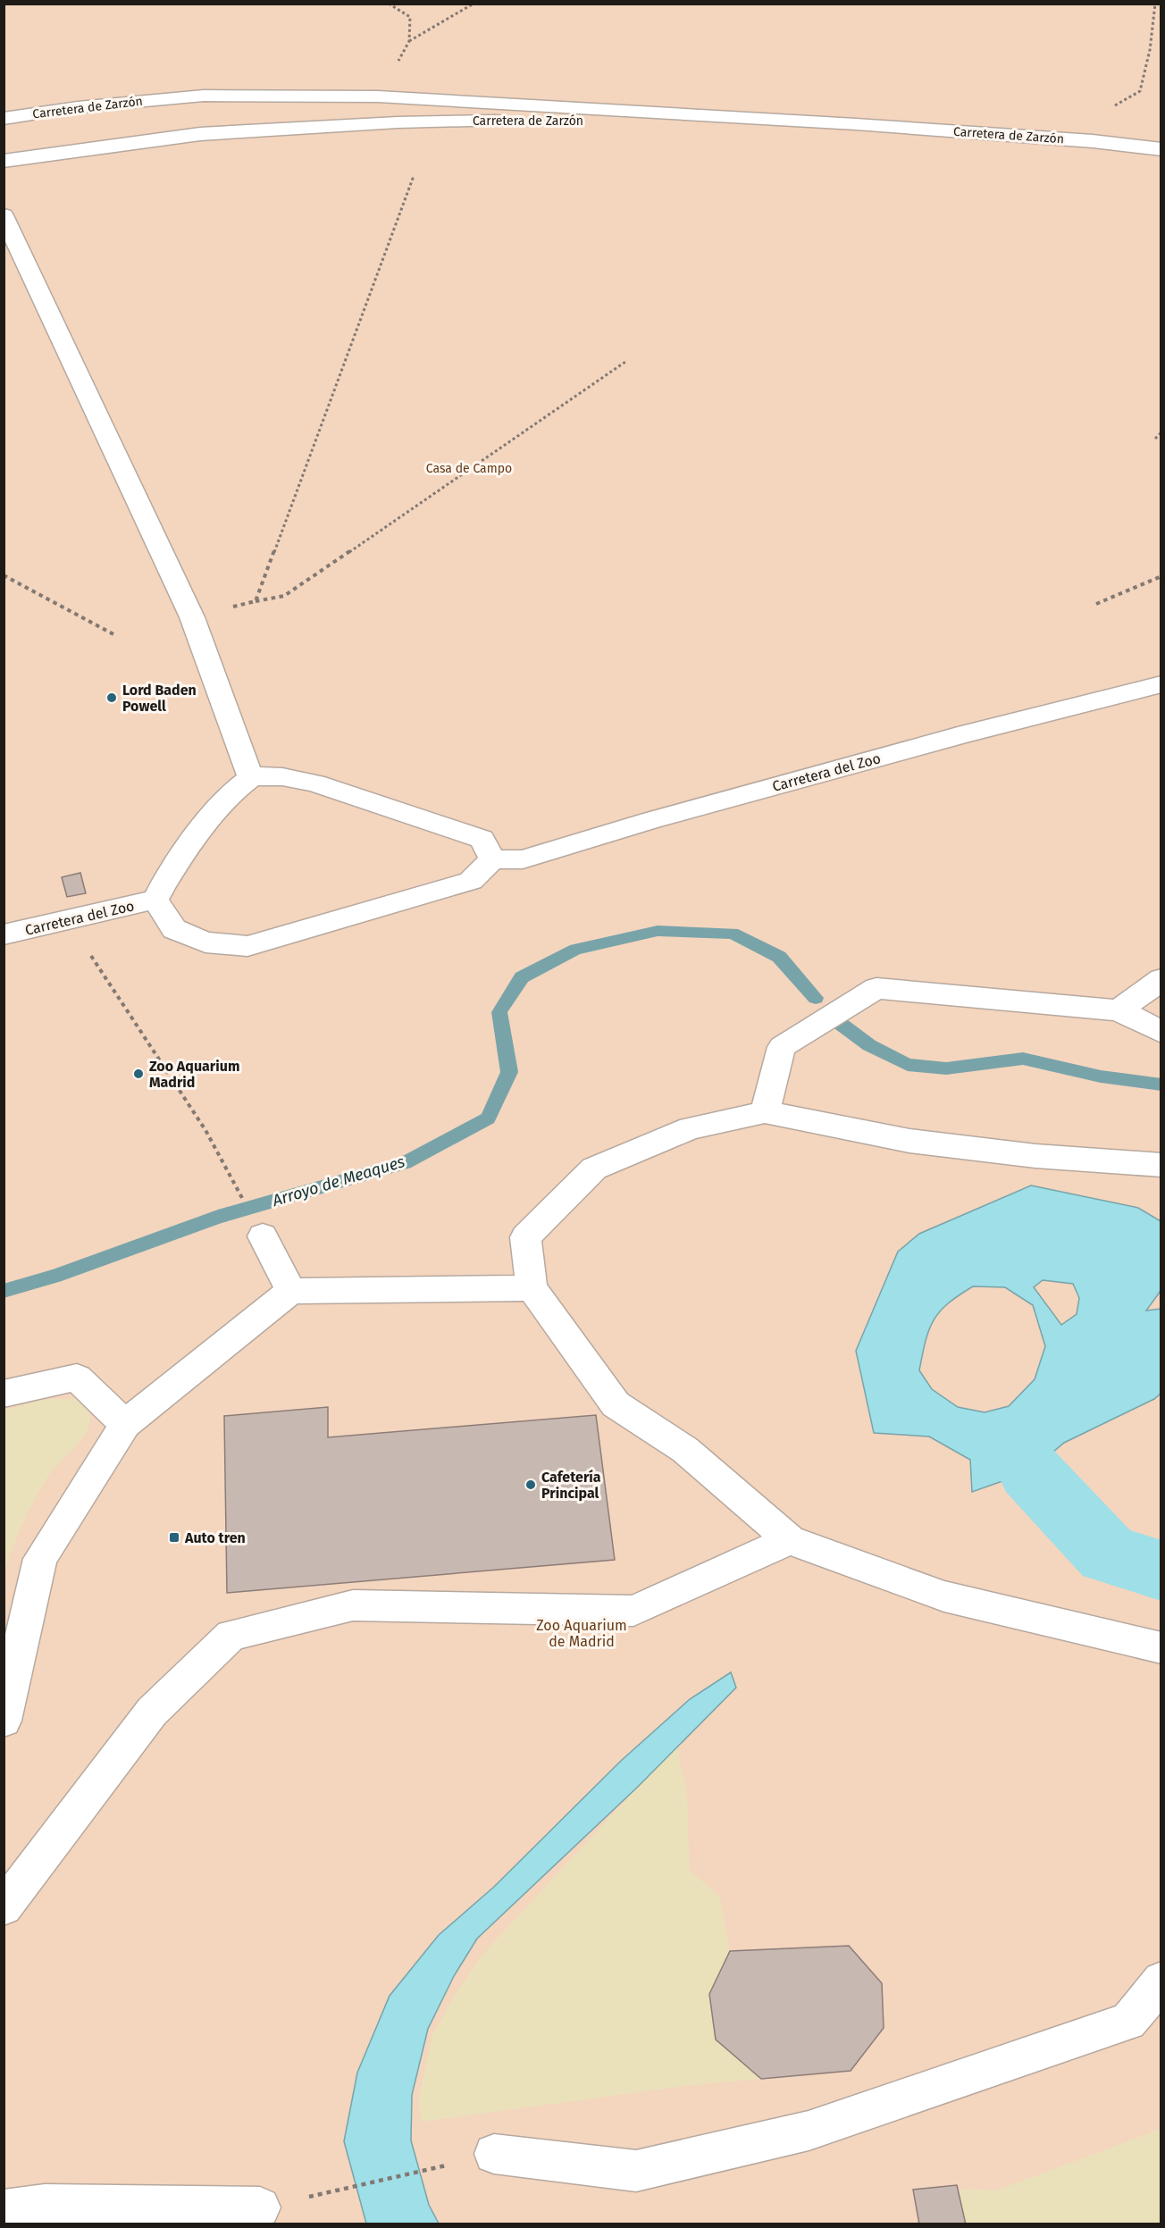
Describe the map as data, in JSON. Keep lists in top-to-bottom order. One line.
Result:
{"streets":{"street":["Carretera de Zarzón","Carretera del Zoo"]},"water":["Arroyo de Meaques"],"parks":["Casa de Campo","Zoo Aquarium de Madrid"],"places":{"other":["Lord Baden Powell","Zoo Aquarium Madrid","Cafetería Principal"],"transit":["Auto tren"]}}
